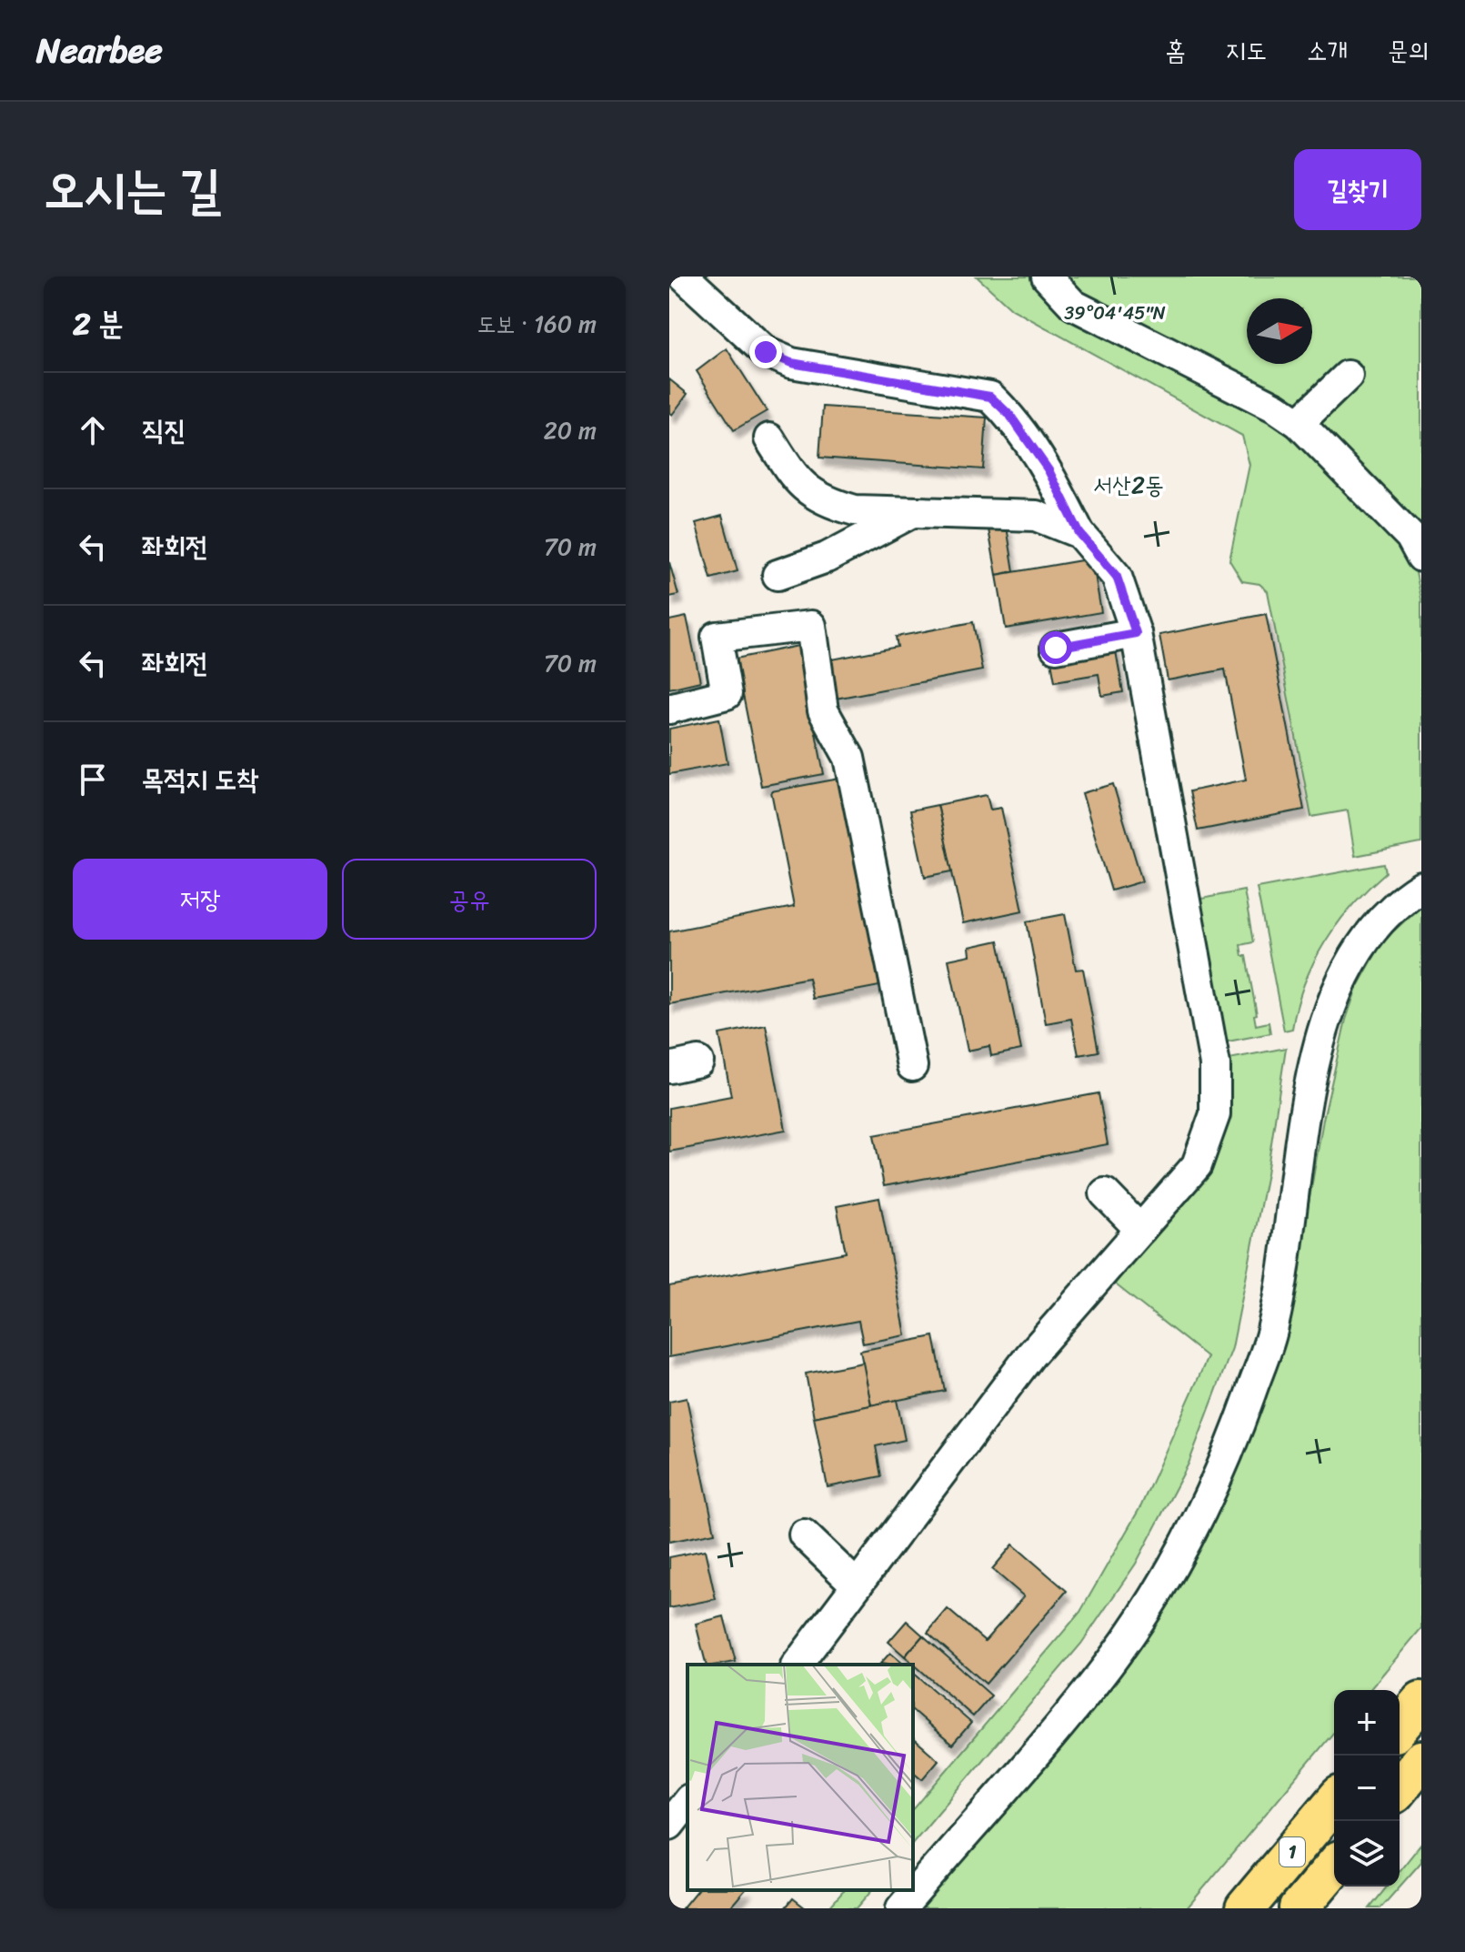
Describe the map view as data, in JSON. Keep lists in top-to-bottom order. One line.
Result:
{"streets":{"main road":["1"]},"districts":["서산2동"],"north":"right","page":{"header":"Nearbee","nav":["홈","지도","소개","문의"],"title":"오시는 길","buttons":["길찾기",["저장","공유"]],"heading":["2 분","도보 · 160 m"],"list":[["직진","20 m"],["좌회전","70 m"],["좌회전","70 m"],"목적지 도착"],"map_buttons":["+","−"]},"coordinates":["39°04'45\"N"]}
